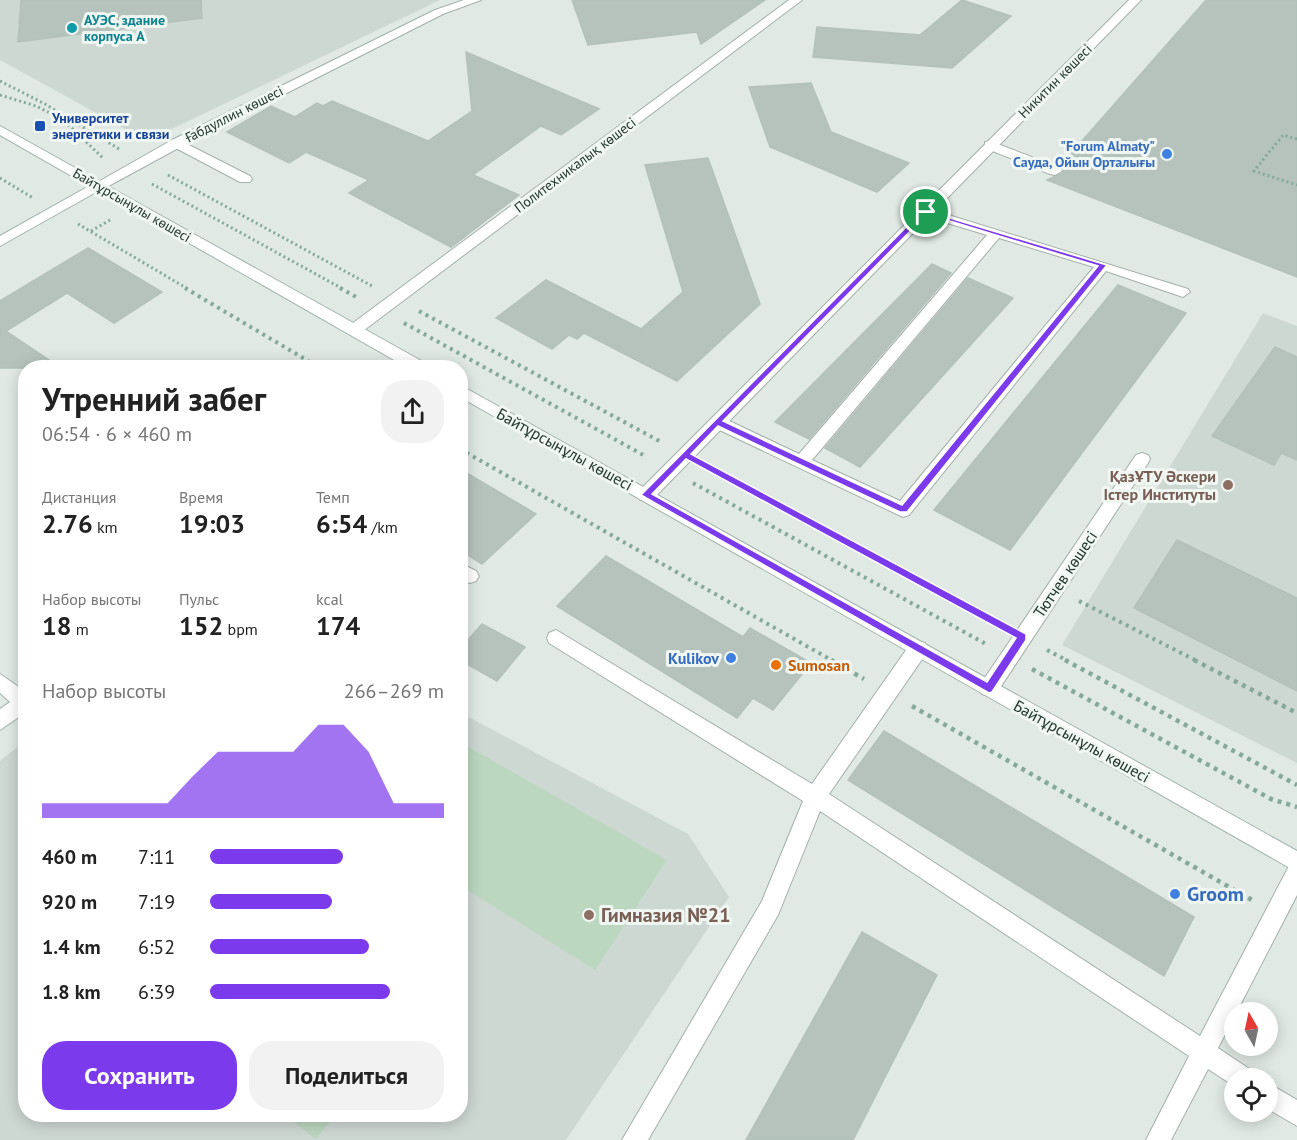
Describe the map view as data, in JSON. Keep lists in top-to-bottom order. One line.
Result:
{"streets":{"street":["Никитин көшесі","Ғабдуллин көшесі","Политехникалық көшесі","Байтұрсынұлы көшесі","Тютчев көшесі"]},"crossings":[["Никитин көшесі","Байтұрсынұлы көшесі"],["Ғабдуллин көшесі","Байтұрсынұлы көшесі"],["Политехникалық көшесі","Байтұрсынұлы көшесі"],["Байтұрсынұлы көшесі","Тютчев көшесі"]],"places":{"other":["АУЭС, здание корпуса A","\"Forum Almaty\" Сауда, Ойын Орталығы","ҚазҰТУ Әскери Істер Институты","Kulikov","Sumosan","Groom","Гимназия №21"],"transit":["Университет энергетики и связи"]},"north":"top","page":{"heading":["Утренний забег","06:54 · 6 × 460 m"],"stats":[["Дистанция","2.76 km"],["Время","19:03"],["Темп","6:54 /km"],["Набор высоты","18 m"],["Пульс","152 bpm"],["kcal","174"]],"chart":["Набор высоты","266–269 m"],"list":[{"name":"460 m","note":"7:11"},{"name":"920 m","note":"7:19"},{"name":"1.4 km","note":"6:52"},{"name":"1.8 km","note":"6:39"}],"buttons":["Сохранить","Поделиться"]}}
